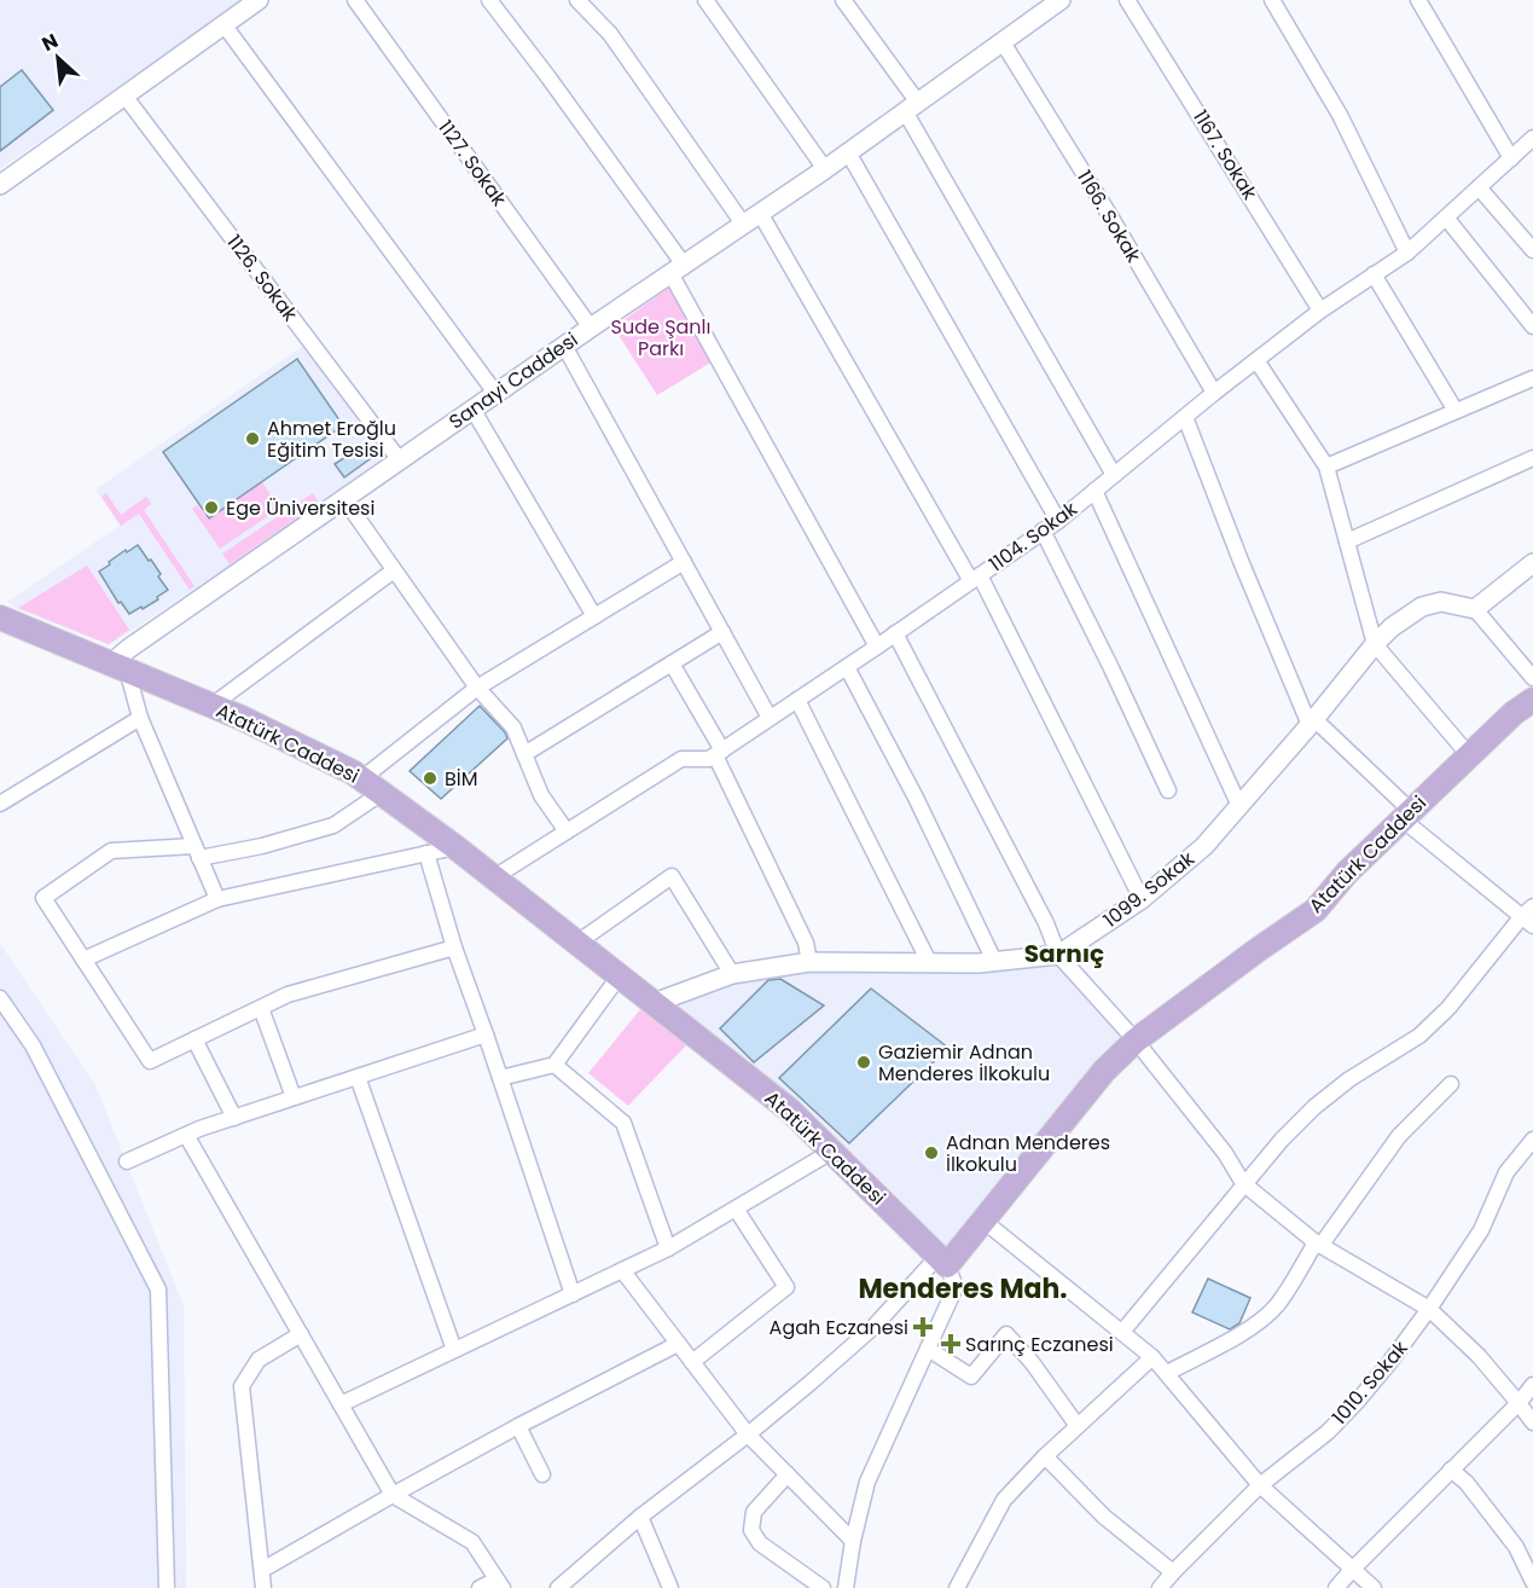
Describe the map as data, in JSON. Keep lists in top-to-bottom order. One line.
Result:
{"streets":{"main road":["Atatürk Caddesi"],"street":["1167. Sokak","1127. Sokak","1166. Sokak","1126. Sokak","Sanayi Caddesi","1104. Sokak","1099. Sokak","1010. Sokak"]},"crossings":[["1167. Sokak","1104. Sokak"],["1127. Sokak","Sanayi Caddesi"],["1166. Sokak","Sanayi Caddesi"],["1166. Sokak","1104. Sokak"],["1126. Sokak","Sanayi Caddesi"],["Sanayi Caddesi","Atatürk Caddesi"],["1104. Sokak","Atatürk Caddesi"],["Atatürk Caddesi","1099. Sokak"]],"districts":["Sarnıç","Menderes Mah."],"parks":["Sude Şanlı Parkı"],"places":{"other":["Ahmet Eroğlu Eğitim Tesisi","Ege Üniversitesi","BİM","Gaziemir Adnan Menderes İlkokulu","Adnan Menderes İlkokulu"],"health":["Agah Eczanesi","Sarınç Eczanesi"]},"north":"top left"}
